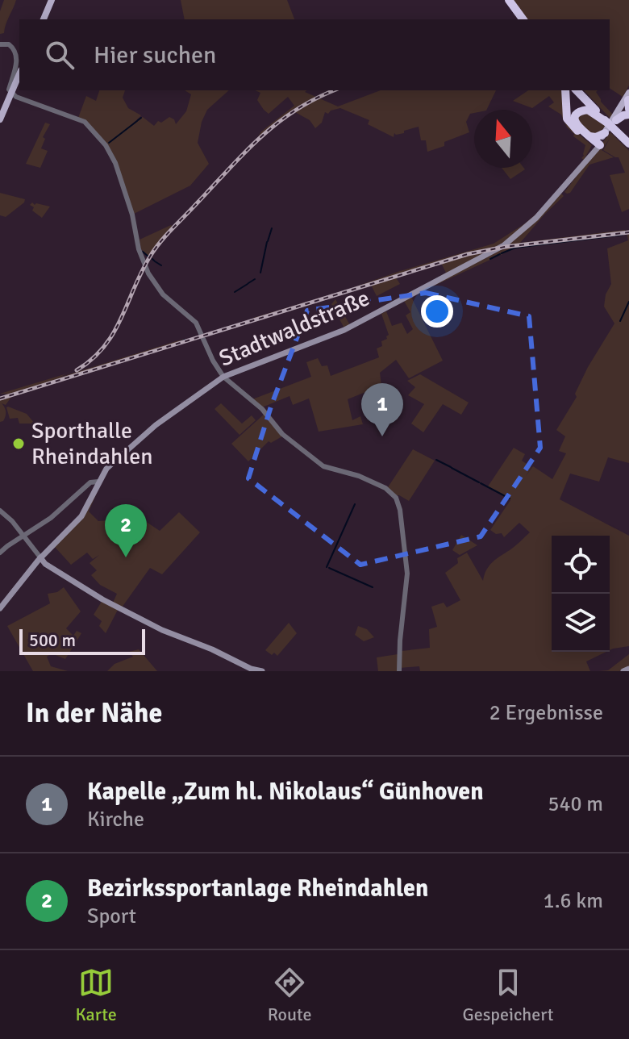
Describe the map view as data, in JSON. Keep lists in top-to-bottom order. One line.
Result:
{"streets":{"main road":["Stadtwaldstraße"]},"places":["Sporthalle Rheindahlen"],"scale_bar":"500 m","north":"top","page":{"search":"Hier suchen","pins":["1","2"],"scale":"500 m","heading":["In der Nähe","2 Ergebnisse"],"list":[{"mark":"1","name":"Kapelle „Zum hl. Nikolaus“ Günhoven","note":"Kirche","value":"540 m"},{"mark":"2","name":"Bezirkssportanlage Rheindahlen","note":"Sport","value":"1.6 km"}],"nav":["Karte","Route","Gespeichert"]}}
